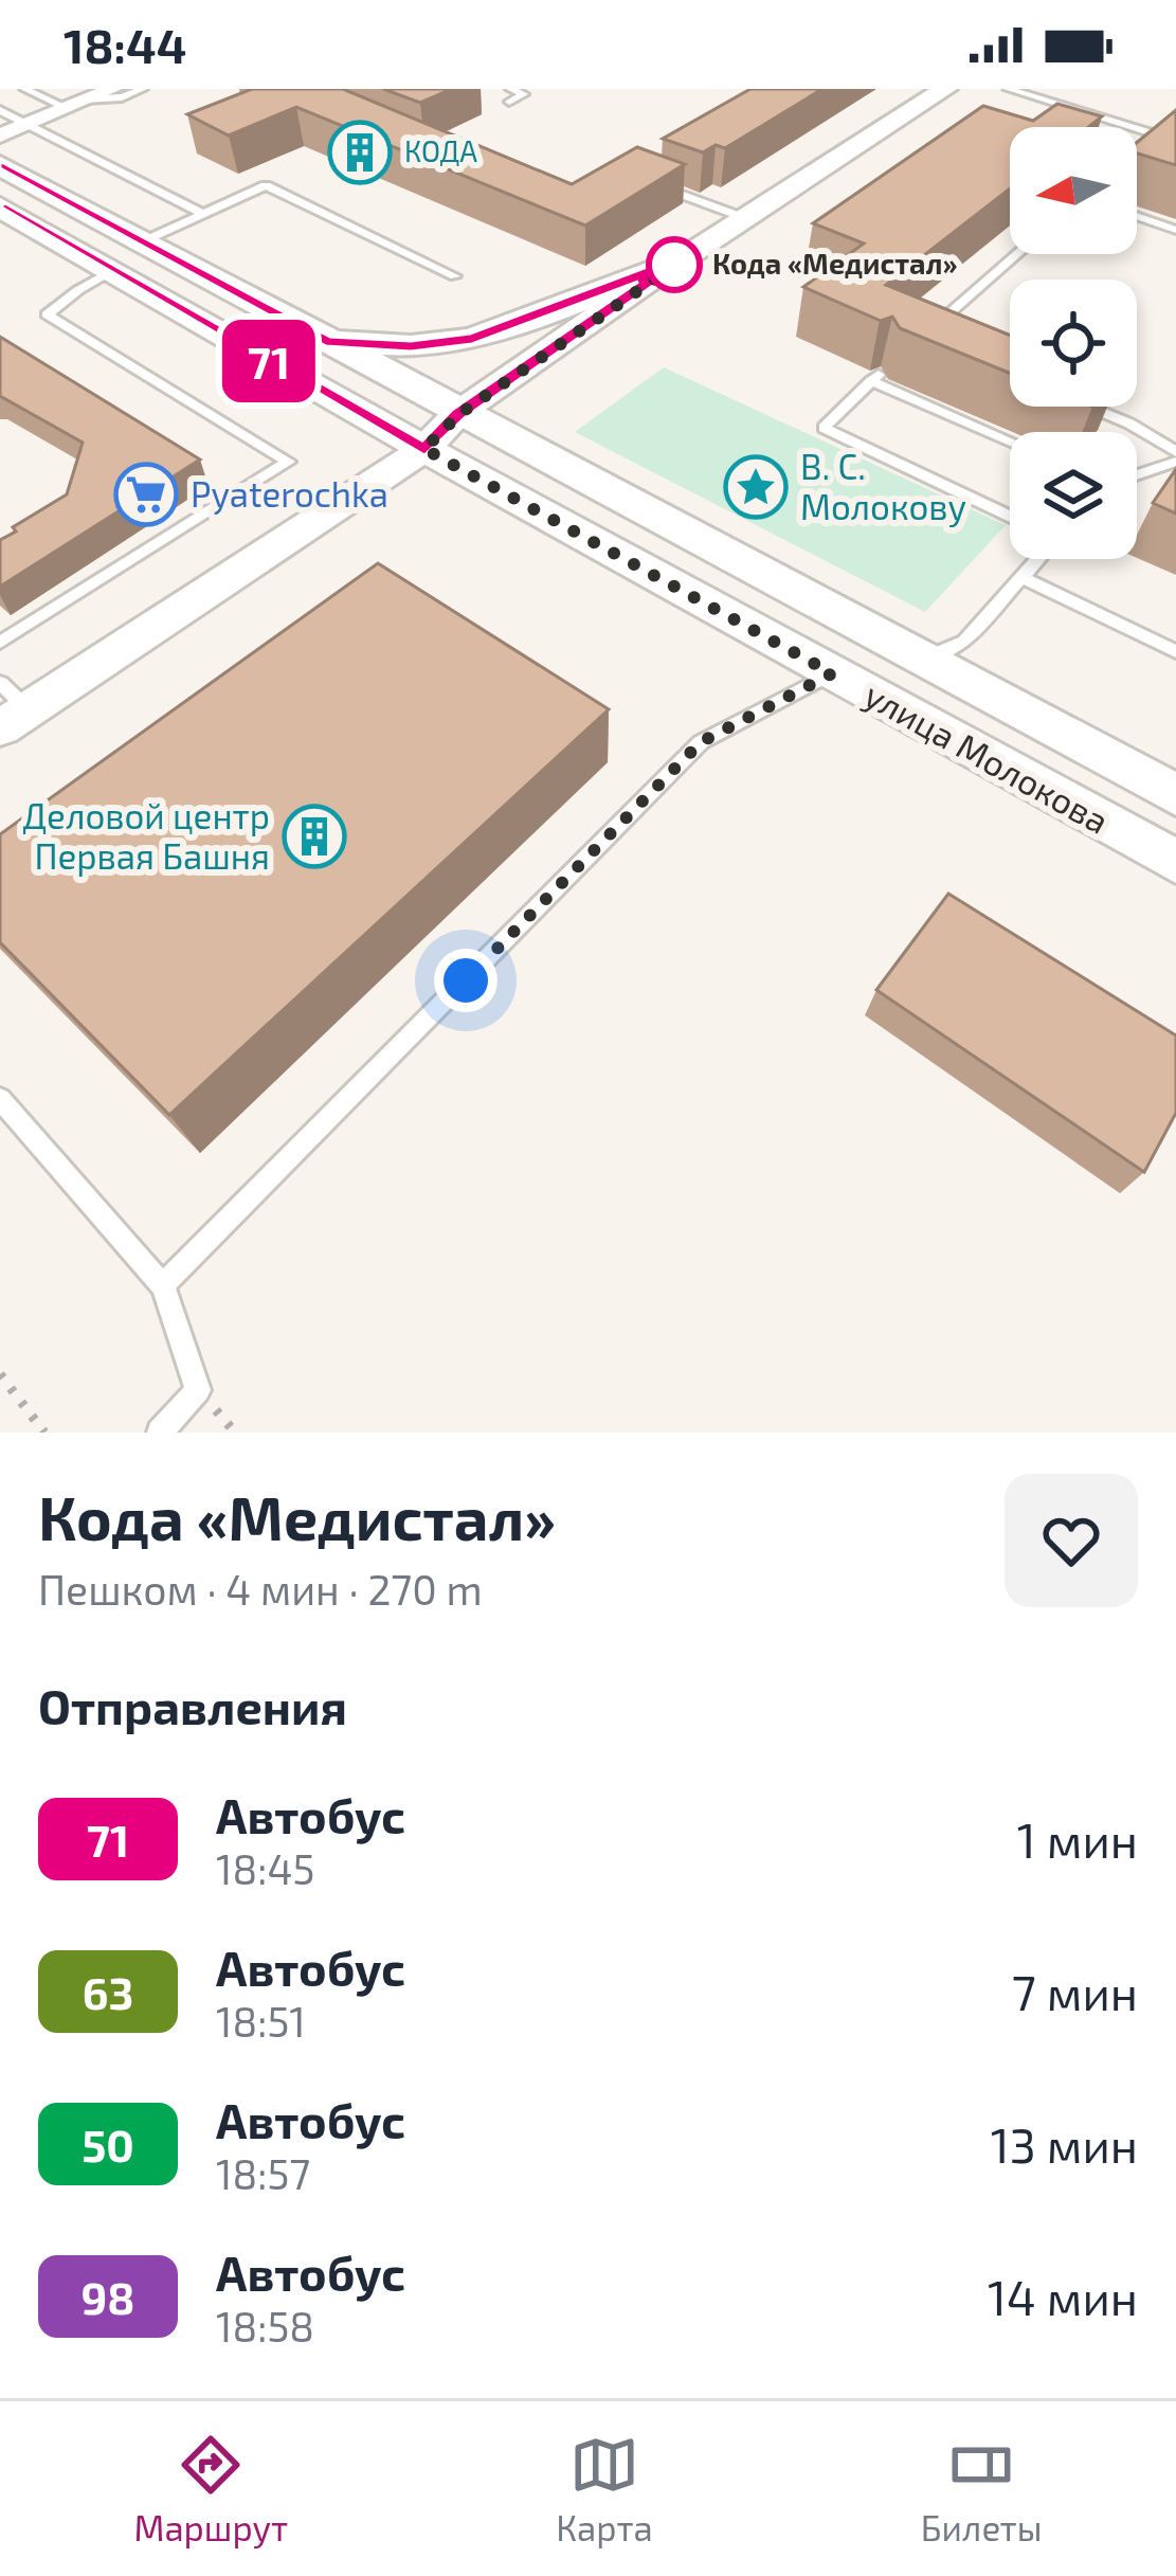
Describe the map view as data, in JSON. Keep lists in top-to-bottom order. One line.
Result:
{"streets":{"main road":["улица Молокова"]},"places":{"building":["КОДА","Деловой центр Первая Башня"],"other":["Кода «Медистал»"],"place":["В. С. Молокову"],"supermarket":["Pyaterochka"]},"lines":["bus line 71"],"north":"left","page":{"status":"18:44","on_map":"71","heading":[["Кода «Медистал»","Пешком · 4 мин · 270 m"],"Отправления"],"list":[{"mark":"71","name":"Автобус","note":"18:45","value":"1 мин"},{"mark":"63","name":"Автобус","note":"18:51","value":"7 мин"},{"mark":"50","name":"Автобус","note":"18:57","value":"13 мин"},{"mark":"98","name":"Автобус","note":"18:58","value":"14 мин"}],"tabs":["Маршрут","Карта","Билеты"]}}
